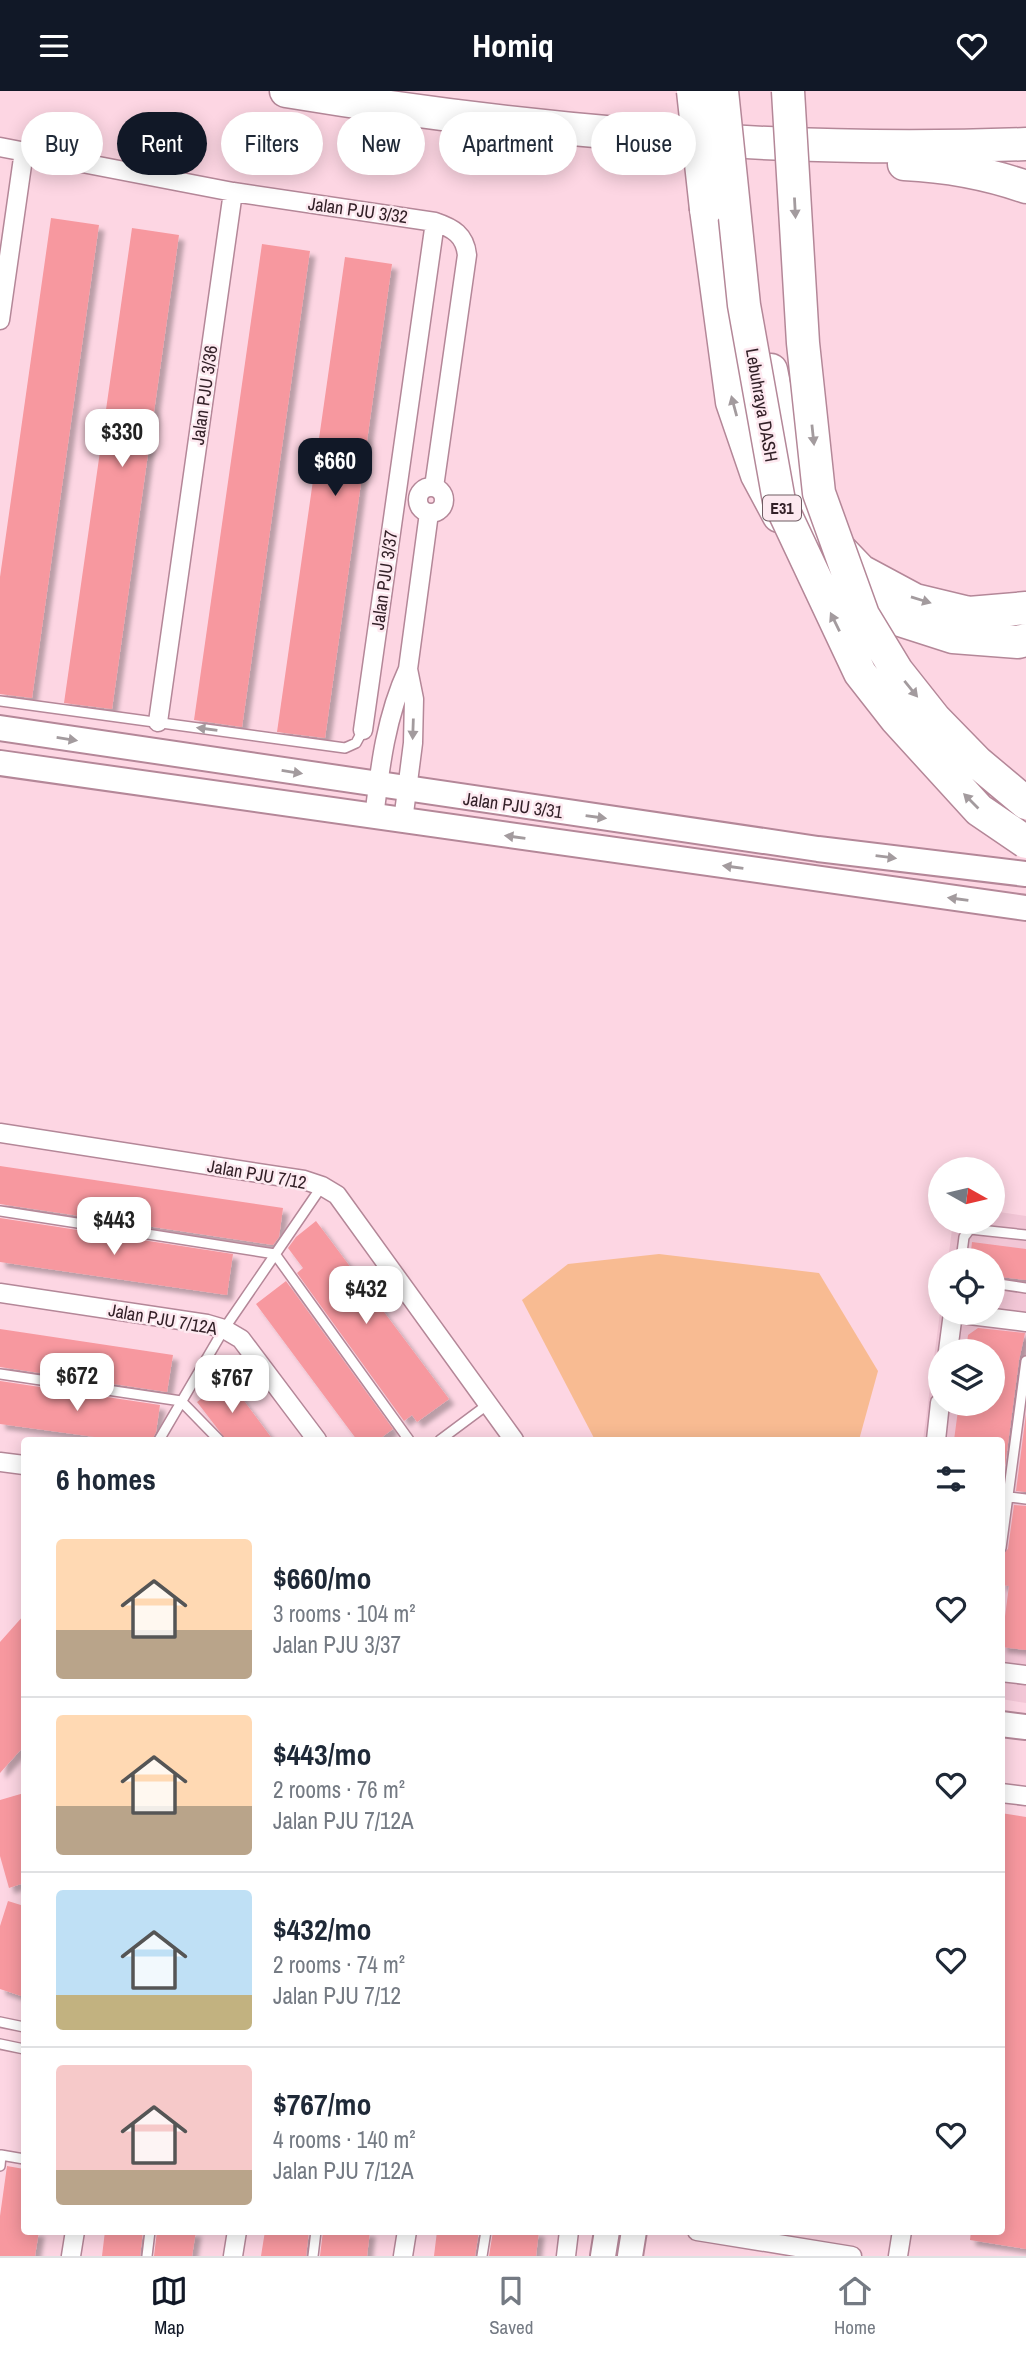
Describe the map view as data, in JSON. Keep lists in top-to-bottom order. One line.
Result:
{"streets":{"highway":["Lebuhraya DASH","E31"],"street":["Jalan PJU 3/32","Jalan PJU 3/36","Jalan PJU 3/37","Jalan PJU 3/31","Jalan PJU 7/12","Jalan PJU 7/12A"]},"crossings":[["Jalan PJU 3/32","Jalan PJU 3/36"],["Jalan PJU 3/32","Jalan PJU 3/37"]],"north":"right","page":{"header":"Homiq","chip":["Buy","Rent","Filters","New","Apartment","House"],"price":["$330","$660","$443","$432","$672","$767"],"heading":"6 homes","list":[{"name":"$660/mo","note":"3 rooms · 104 m² · Jalan PJU 3/37"},{"name":"$443/mo","note":"2 rooms · 76 m² · Jalan PJU 7/12A"},{"name":"$432/mo","note":"2 rooms · 74 m² · Jalan PJU 7/12"},{"name":"$767/mo","note":"4 rooms · 140 m² · Jalan PJU 7/12A"}],"tabs":["Map","Saved","Home"]}}
